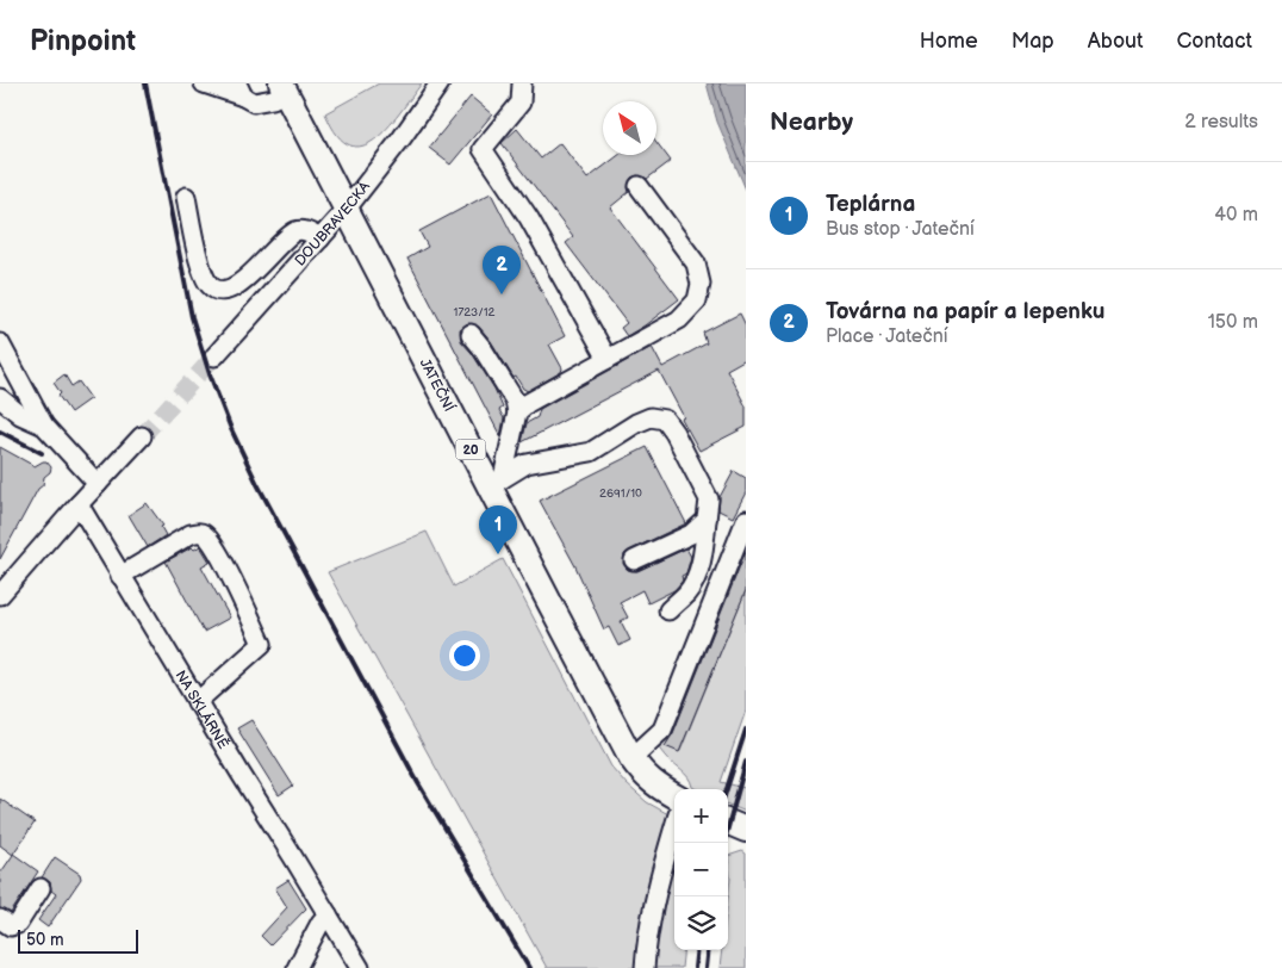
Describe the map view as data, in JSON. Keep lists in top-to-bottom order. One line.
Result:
{"streets":{"main road":["JATEČNÍ","20"],"street":["DOUBRAVECKÁ","NA SKLÁRNĚ"]},"crossings":[["DOUBRAVECKÁ","JATEČNÍ"]],"house_numbers":["1723/12","2691/10"],"scale_bar":"50 m","north":"top left","page":{"header":"Pinpoint","nav":["Home","Map","About","Contact"],"heading":["Nearby","2 results"],"list":[{"mark":"1","name":"Teplárna","note":"Bus stop · Jateční","value":"40 m"},{"mark":"2","name":"Továrna na papír a lepenku","note":"Place · Jateční","value":"150 m"}],"pins":["2","1"],"map_buttons":["+","−"],"scale":"50 m"}}
